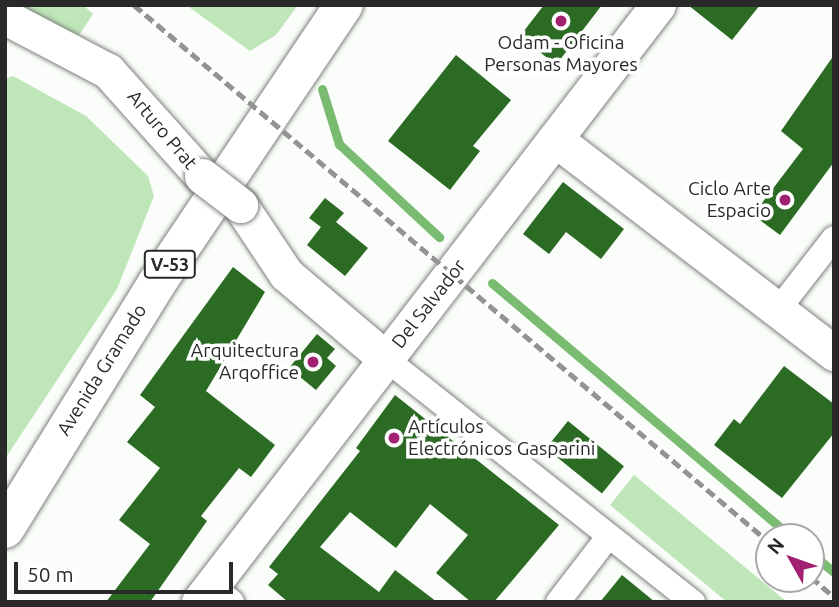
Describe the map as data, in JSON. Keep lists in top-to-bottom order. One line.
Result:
{"streets":{"main road":["V-53","Avenida Gramado"],"street":["Arturo Prat","Del Salvador"]},"crossings":[["Arturo Prat","Del Salvador"]],"places":["Odam - Oficina Personas Mayores","Ciclo Arte Espacio","Arquitectura Arqoffice","Artículos Electrónicos Gasparini"],"scale_bar":"50 m","north":"top left"}
